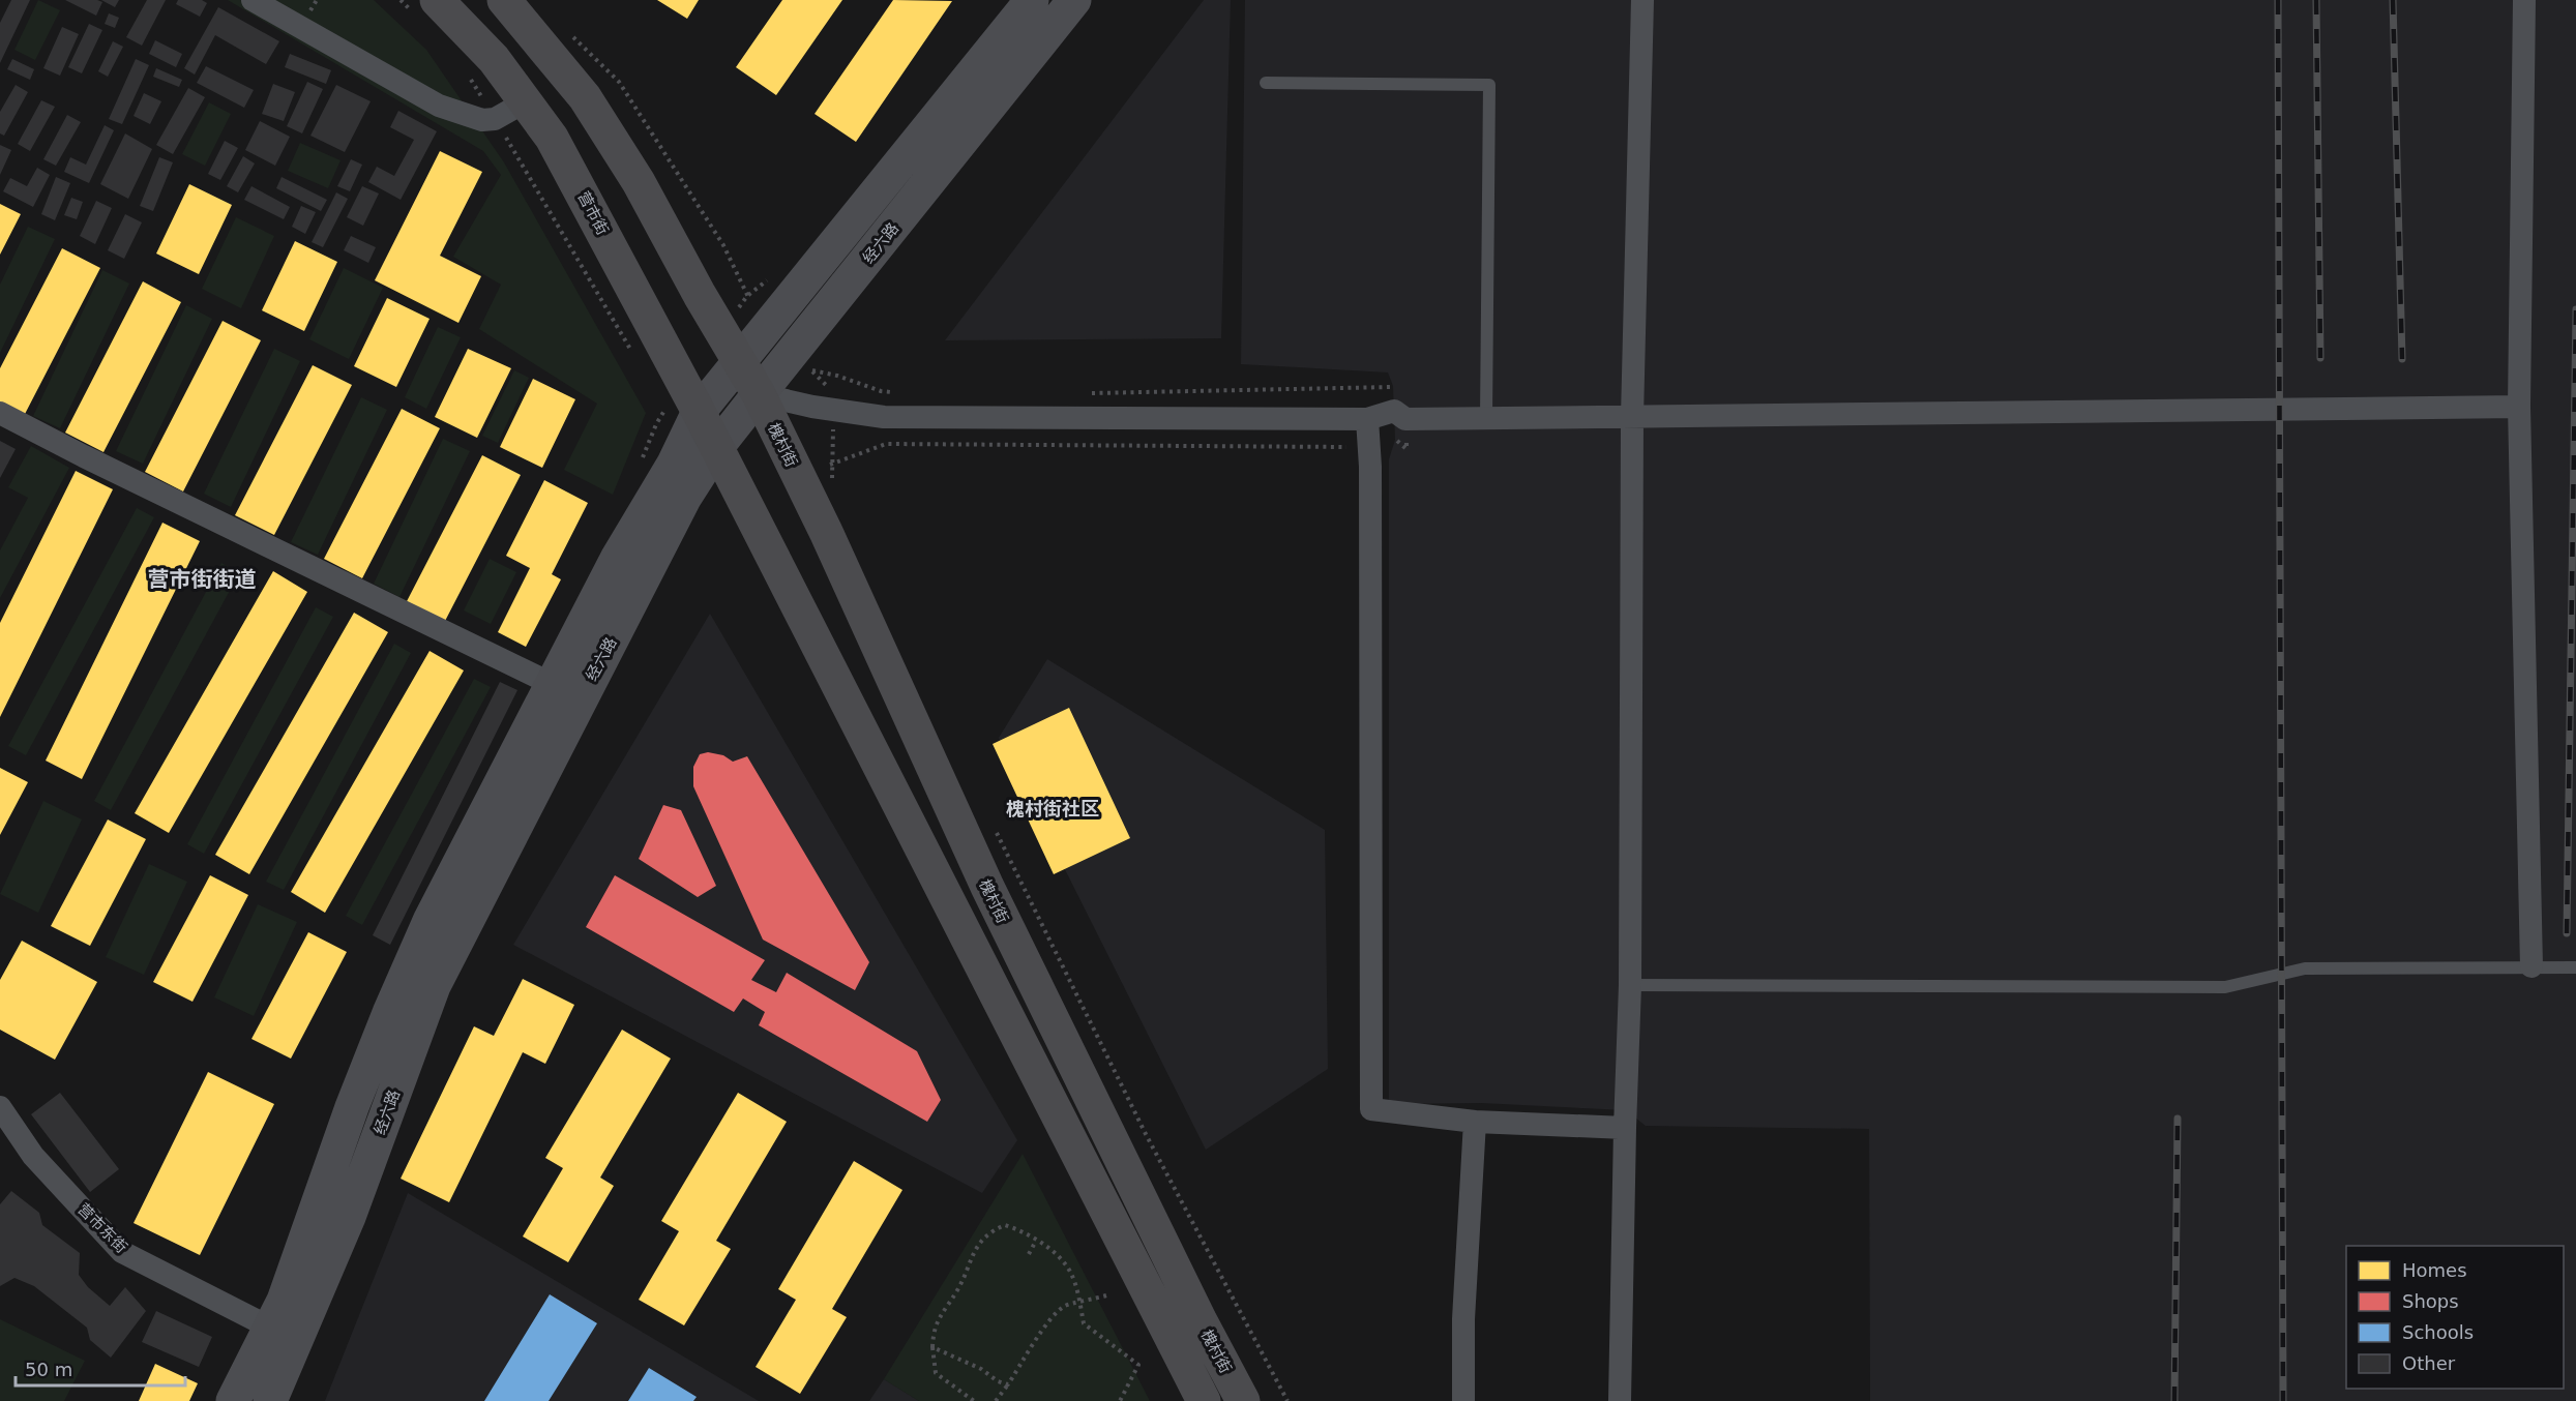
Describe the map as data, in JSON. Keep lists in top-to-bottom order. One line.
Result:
{"streets":{"main road":["营市街","经六路","槐村街"],"street":["营市东街"]},"crossings":[["营市街","经六路"],["经六路","槐村街"],["经六路","营市东街"]],"districts":["营市街街道","槐村街社区"],"legend":["Homes","Shops","Schools","Other"],"scale_bar":"50 m"}
